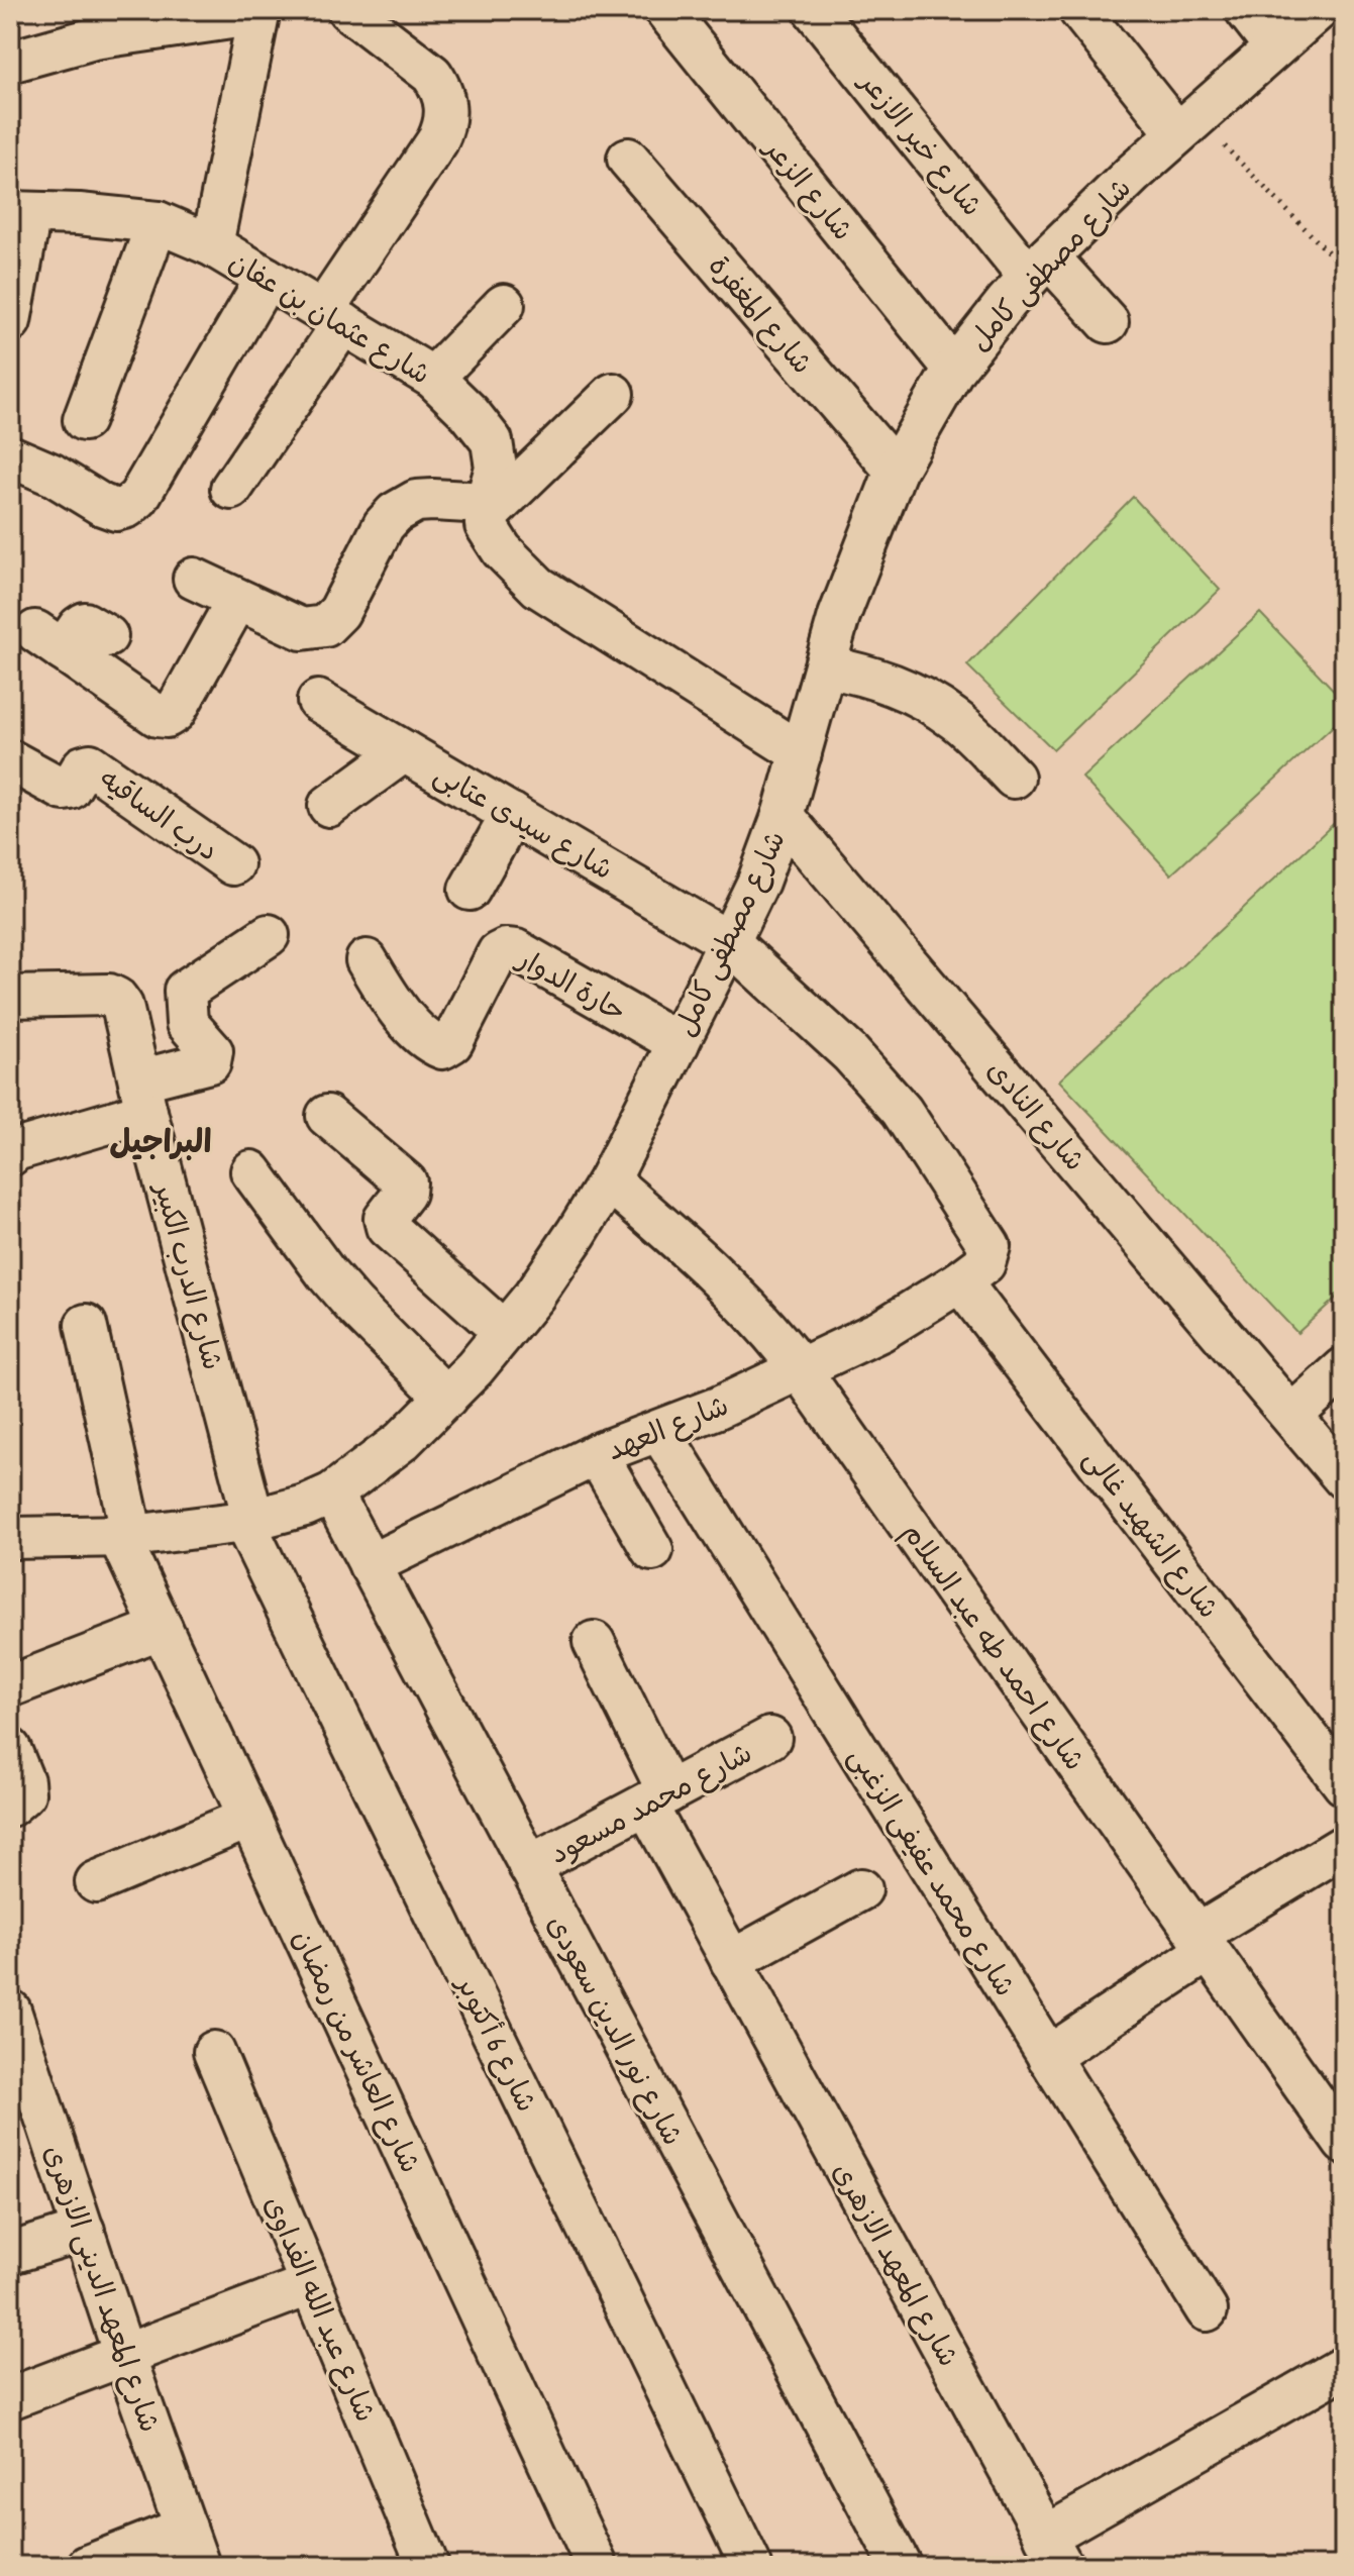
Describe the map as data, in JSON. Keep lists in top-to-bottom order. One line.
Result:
{"streets":{"street":["شارع خير الازعر","شارع الزعر","شارع مصطفى كامل","شارع المغفرة","شارع عثمان بن عفان","درب الساقيه","شارع سيدى عتابى","حارة الدوار","شارع النادى","شارع الدرب الكبير","شارع العهد","شارع الشهيد غالى","شارع احمد طه عبد السلام","شارع محمد مسعود","شارع محمد عفيفى الزغبى","شارع نور الدين سعودى","شارع 6 أكتوبر","شارع العاشر من رمضان","شارع المعهد الازهرى","شارع المعهد الدينى الازهرى","شارع عبد الله الفداوى"]},"crossings":[["شارع خير الازعر","شارع مصطفى كامل"],["شارع الزعر","شارع مصطفى كامل"],["شارع مصطفى كامل","شارع المغفرة"],["شارع مصطفى كامل","شارع سيدى عتابى"],["شارع مصطفى كامل","حارة الدوار"],["شارع مصطفى كامل","شارع النادى"],["شارع مصطفى كامل","شارع الدرب الكبير"],["شارع مصطفى كامل","شارع احمد طه عبد السلام"],["شارع مصطفى كامل","شارع نور الدين سعودى"],["شارع مصطفى كامل","شارع 6 أكتوبر"],["شارع مصطفى كامل","شارع العاشر من رمضان"],["شارع سيدى عتابى","شارع العهد"],["شارع سيدى عتابى","شارع الشهيد غالى"],["شارع الدرب الكبير","شارع 6 أكتوبر"],["شارع العهد","شارع الشهيد غالى"],["شارع العهد","شارع احمد طه عبد السلام"],["شارع العهد","شارع محمد عفيفى الزغبى"],["شارع العهد","شارع نور الدين سعودى"],["شارع محمد مسعود","شارع نور الدين سعودى"],["شارع محمد مسعود","شارع المعهد الازهرى"]],"districts":["البراجيل"]}
